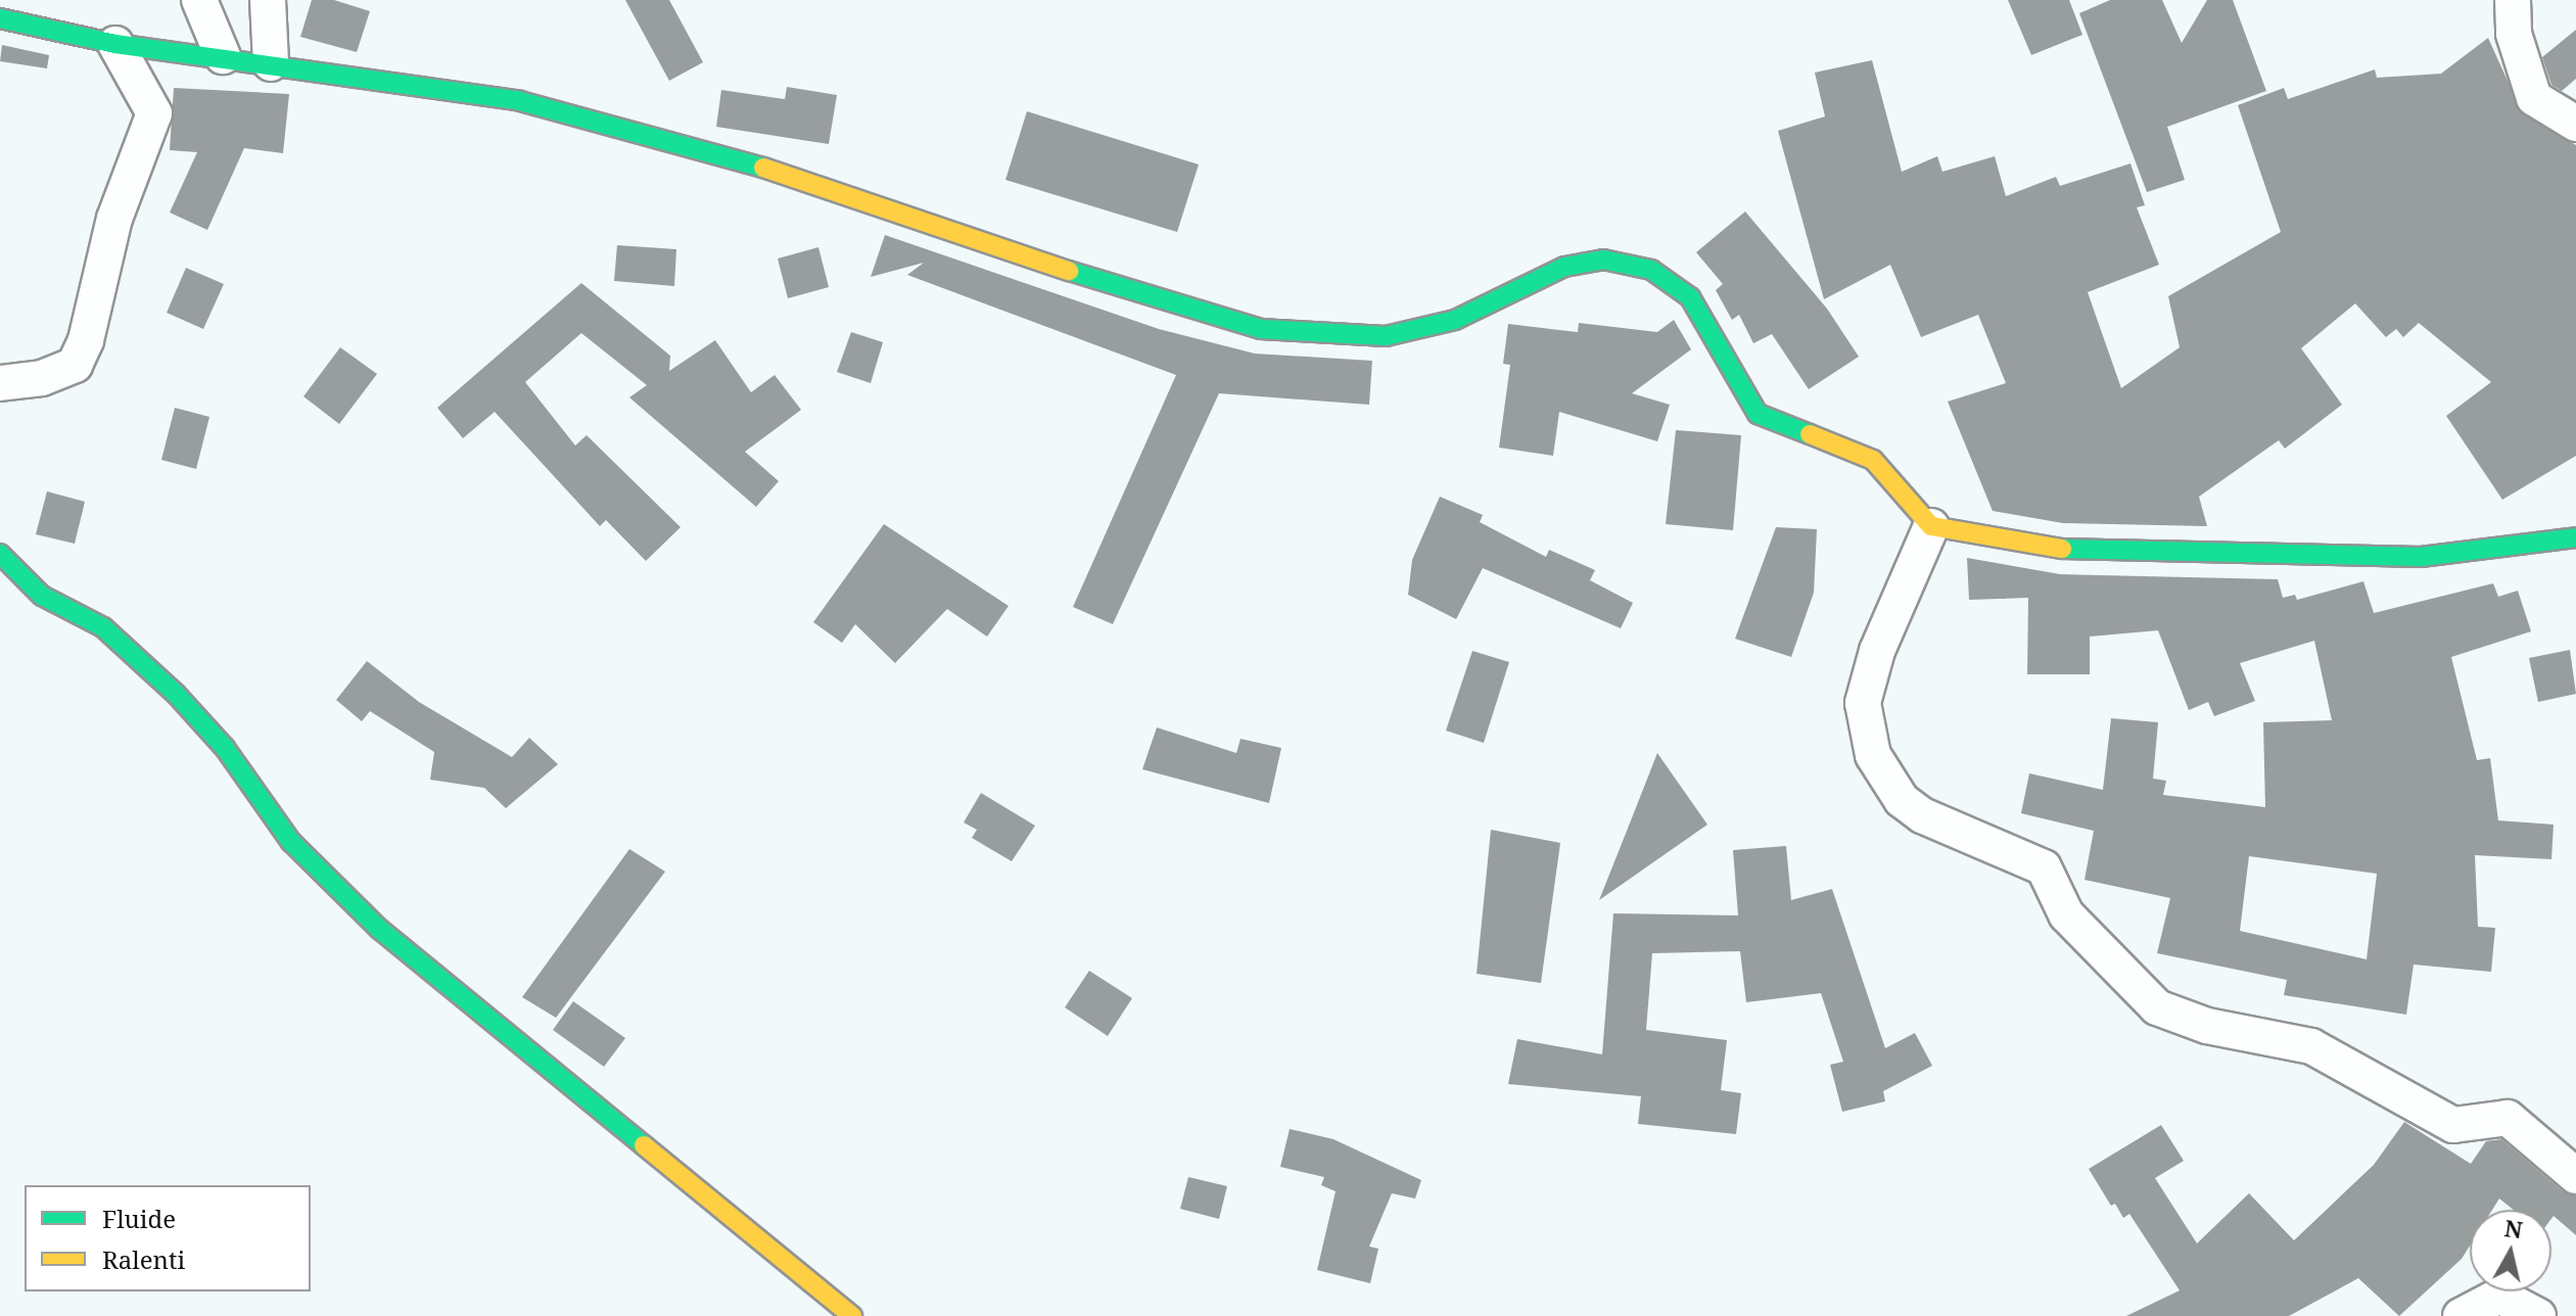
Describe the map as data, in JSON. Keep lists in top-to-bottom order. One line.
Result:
{"legend":["Fluide","Ralenti"],"north":"top"}
